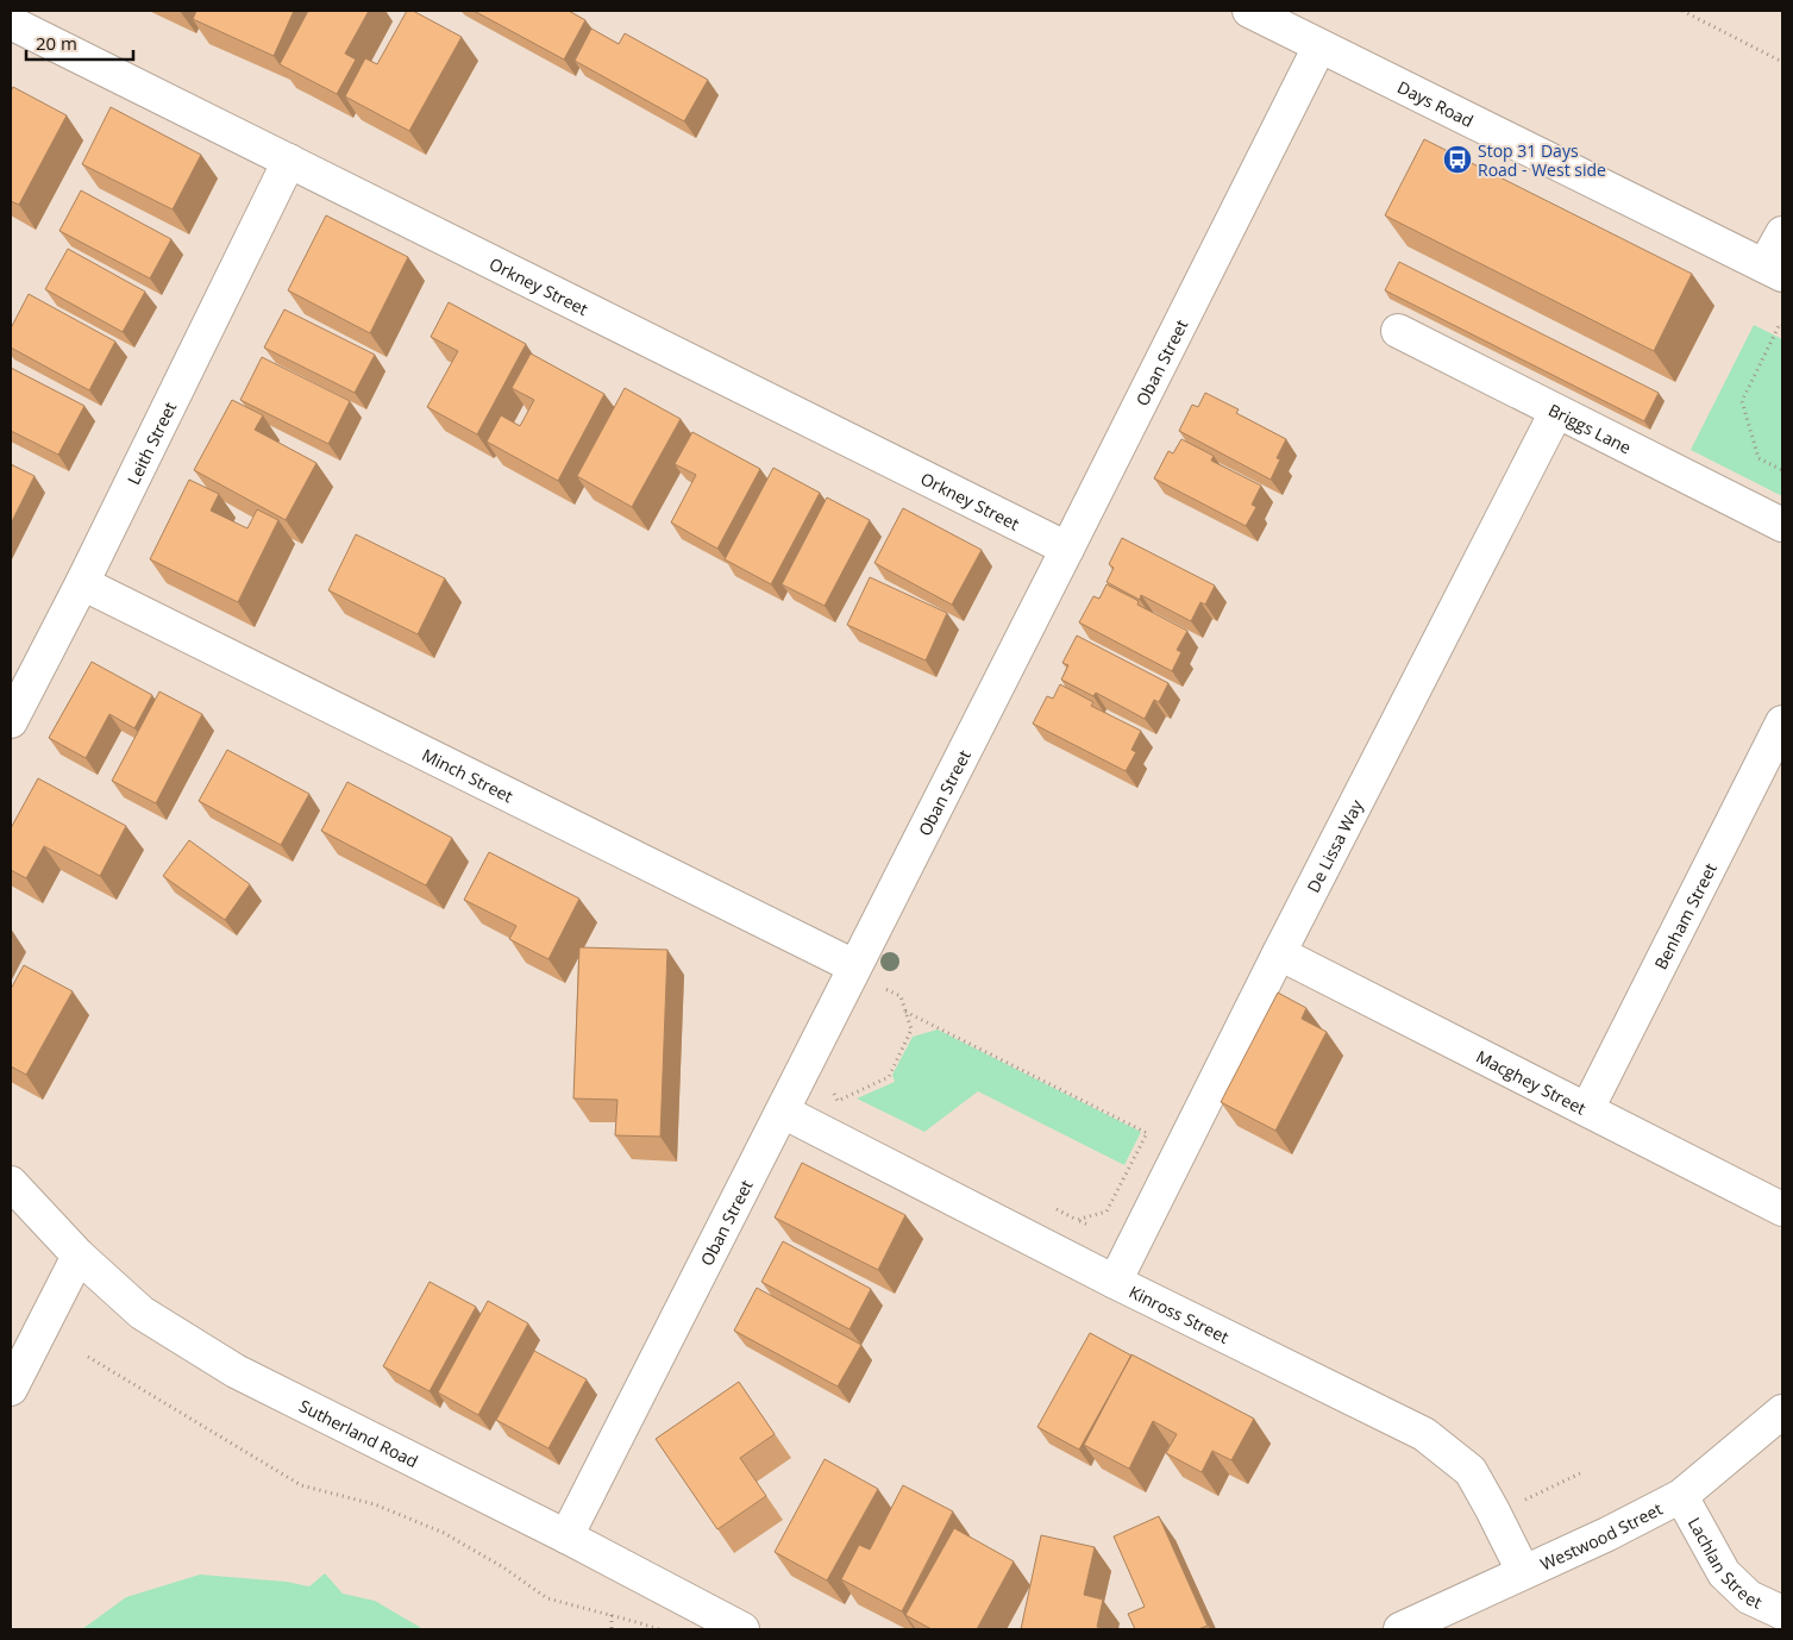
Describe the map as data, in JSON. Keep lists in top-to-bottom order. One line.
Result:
{"streets":{"street":["Days Road","Orkney Street","Oban Street","Briggs Lane","Leith Street","Minch Street","De Lissa Way","Benham Street","Macghey Street","Kinross Street","Sutherland Road","Westwood Street","Lachlan Street"]},"crossings":[["Days Road","Oban Street"],["Orkney Street","Oban Street"],["Orkney Street","Leith Street"],["Oban Street","Minch Street"],["Oban Street","Kinross Street"],["Oban Street","Sutherland Road"],["Briggs Lane","De Lissa Way"],["Leith Street","Minch Street"],["De Lissa Way","Macghey Street"],["De Lissa Way","Kinross Street"],["Benham Street","Macghey Street"],["Kinross Street","Westwood Street"],["Westwood Street","Lachlan Street"]],"places":{"bus stop":["Stop 31 Days Road - West side"]},"scale_bar":"20 m"}
